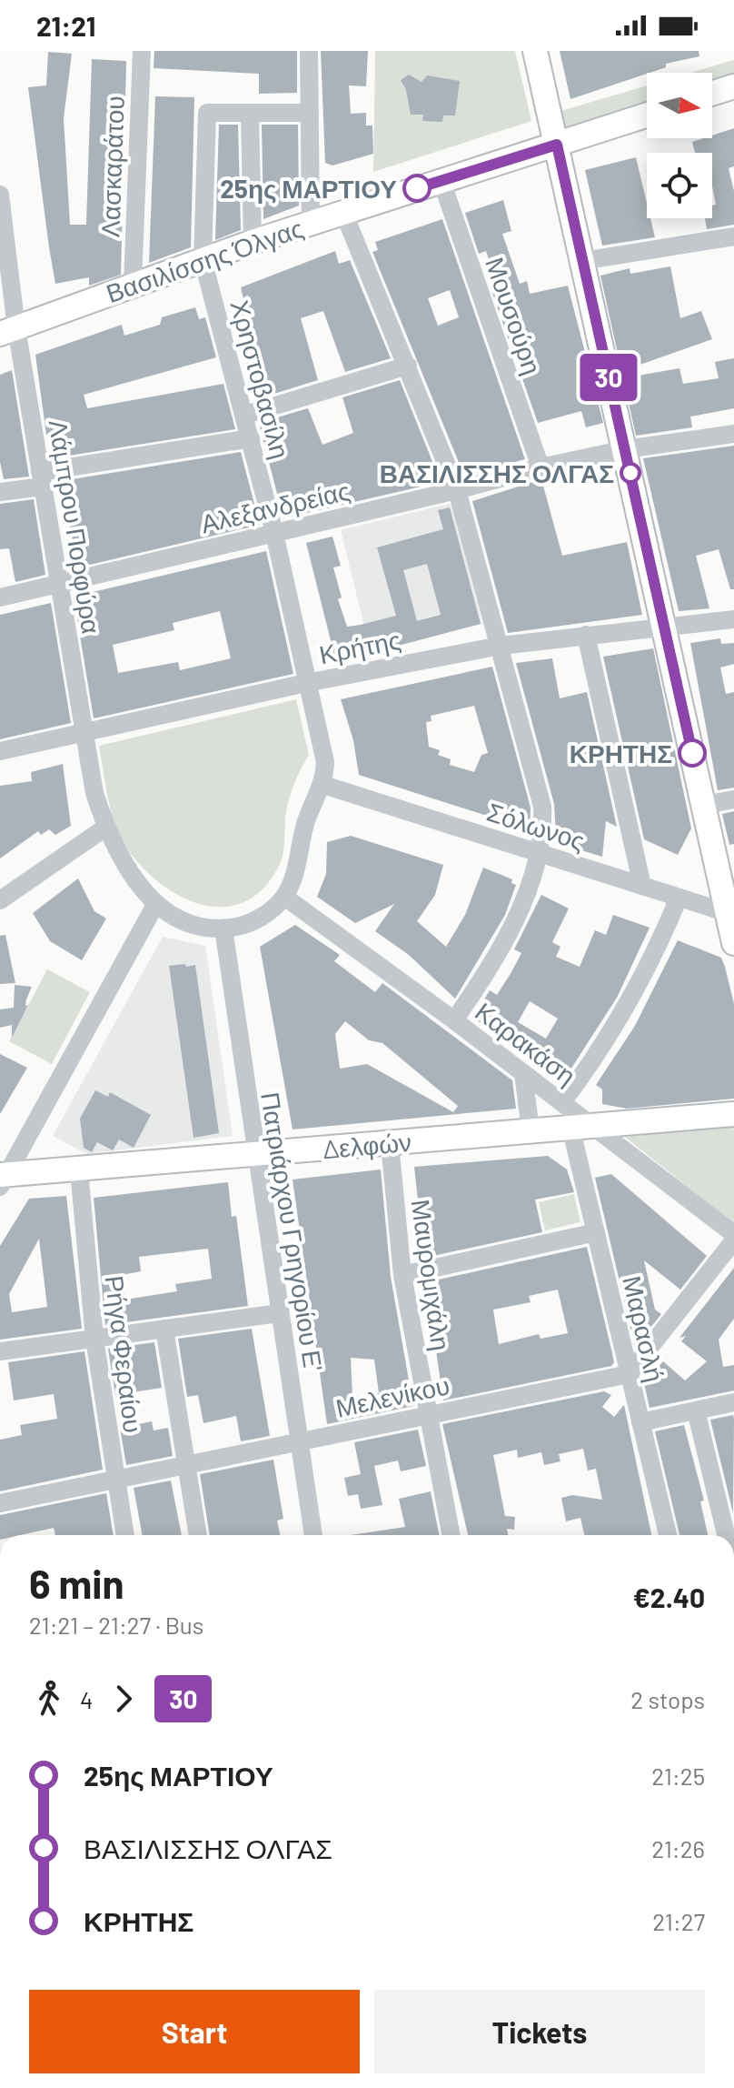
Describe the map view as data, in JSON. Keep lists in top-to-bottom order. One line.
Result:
{"streets":{"main road":["Βασιλίσσης Όλγας","Δελφών"],"street":["Λασκαράτου","Μουσούρη","Χρηστοβασίλη","Αλεξανδρείας","Λάμπρου Πορφύρα","Κρήτης","Σόλωνος","Καρακάση","Πατριάρχου Γρηγορίου Ε'","Μαυρομιχάλη","Μαρασλή","Ρήγα Φεραίου","Μελενίκου"]},"crossings":[["Λασκαράτου","Βασιλίσσης Όλγας"],["Βασιλίσσης Όλγας","Μουσούρη"],["Βασιλίσσης Όλγας","Χρηστοβασίλη"],["Βασιλίσσης Όλγας","Λάμπρου Πορφύρα"],["Μουσούρη","Αλεξανδρείας"],["Χρηστοβασίλη","Αλεξανδρείας"],["Χρηστοβασίλη","Κρήτης"],["Χρηστοβασίλη","Σόλωνος"],["Αλεξανδρείας","Λάμπρου Πορφύρα"],["Λάμπρου Πορφύρα","Κρήτης"],["Καρακάση","Δελφών"],["Καρακάση","Μαρασλή"],["Δελφών","Πατριάρχου Γρηγορίου Ε'"],["Δελφών","Μαυρομιχάλη"],["Δελφών","Μαρασλή"],["Δελφών","Ρήγα Φεραίου"],["Πατριάρχου Γρηγορίου Ε'","Μελενίκου"],["Μαυρομιχάλη","Μελενίκου"],["Μαρασλή","Μελενίκου"],["Ρήγα Φεραίου","Μελενίκου"]],"places":["25ης ΜΑΡΤΙΟΥ","ΒΑΣΙΛΙΣΣΗΣ ΟΛΓΑΣ","ΚΡΗΤΗΣ"],"lines":["bus line 30"],"north":"right","page":{"status":"21:21","on_map":"30","heading":["6 min","21:21 – 21:27 · Bus","€2.40"],"legs":["4","30","2 stops"],"list":[{"name":"25ης ΜΑΡΤΙΟΥ","value":"21:25"},{"name":"ΒΑΣΙΛΙΣΣΗΣ ΟΛΓΑΣ","value":"21:26"},{"name":"ΚΡΗΤΗΣ","value":"21:27"}],"buttons":["Start","Tickets"]}}
